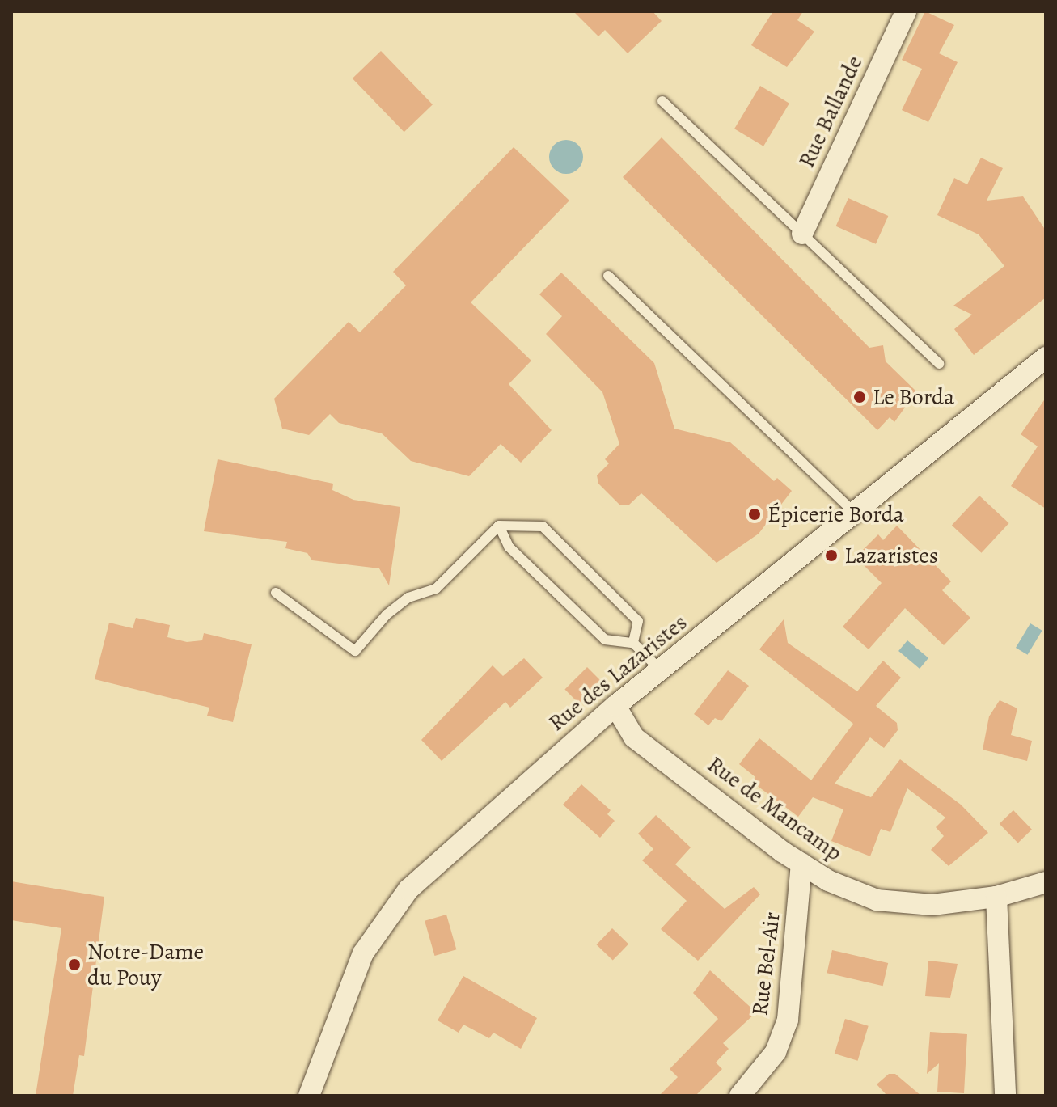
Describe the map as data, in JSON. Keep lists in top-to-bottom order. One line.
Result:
{"streets":{"street":["Rue Ballande","Rue des Lazaristes","Rue de Mancamp","Rue Bel-Air"]},"crossings":[["Rue des Lazaristes","Rue de Mancamp"],["Rue de Mancamp","Rue Bel-Air"]],"places":["Le Borda","Épicerie Borda","Lazaristes","Notre-Dame du Pouy"]}
